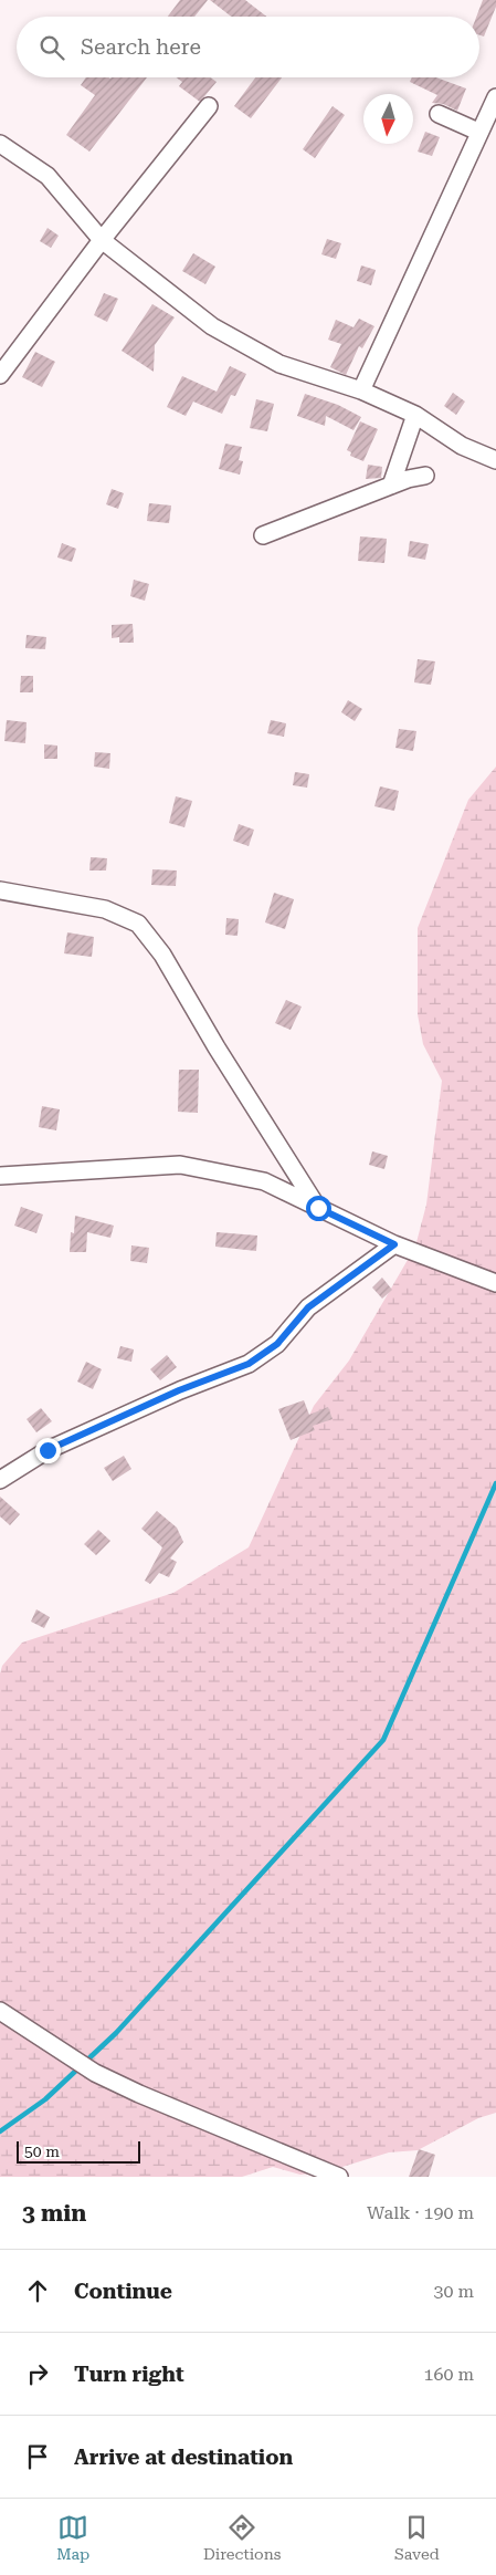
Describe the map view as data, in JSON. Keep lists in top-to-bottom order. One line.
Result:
{"scale_bar":"50 m","north":"bottom","page":{"search":"Search here","scale":"50 m","heading":["3 min","Walk · 190 m"],"list":[["Continue","30 m"],["Turn right","160 m"],"Arrive at destination"],"nav":["Map","Directions","Saved"]}}
